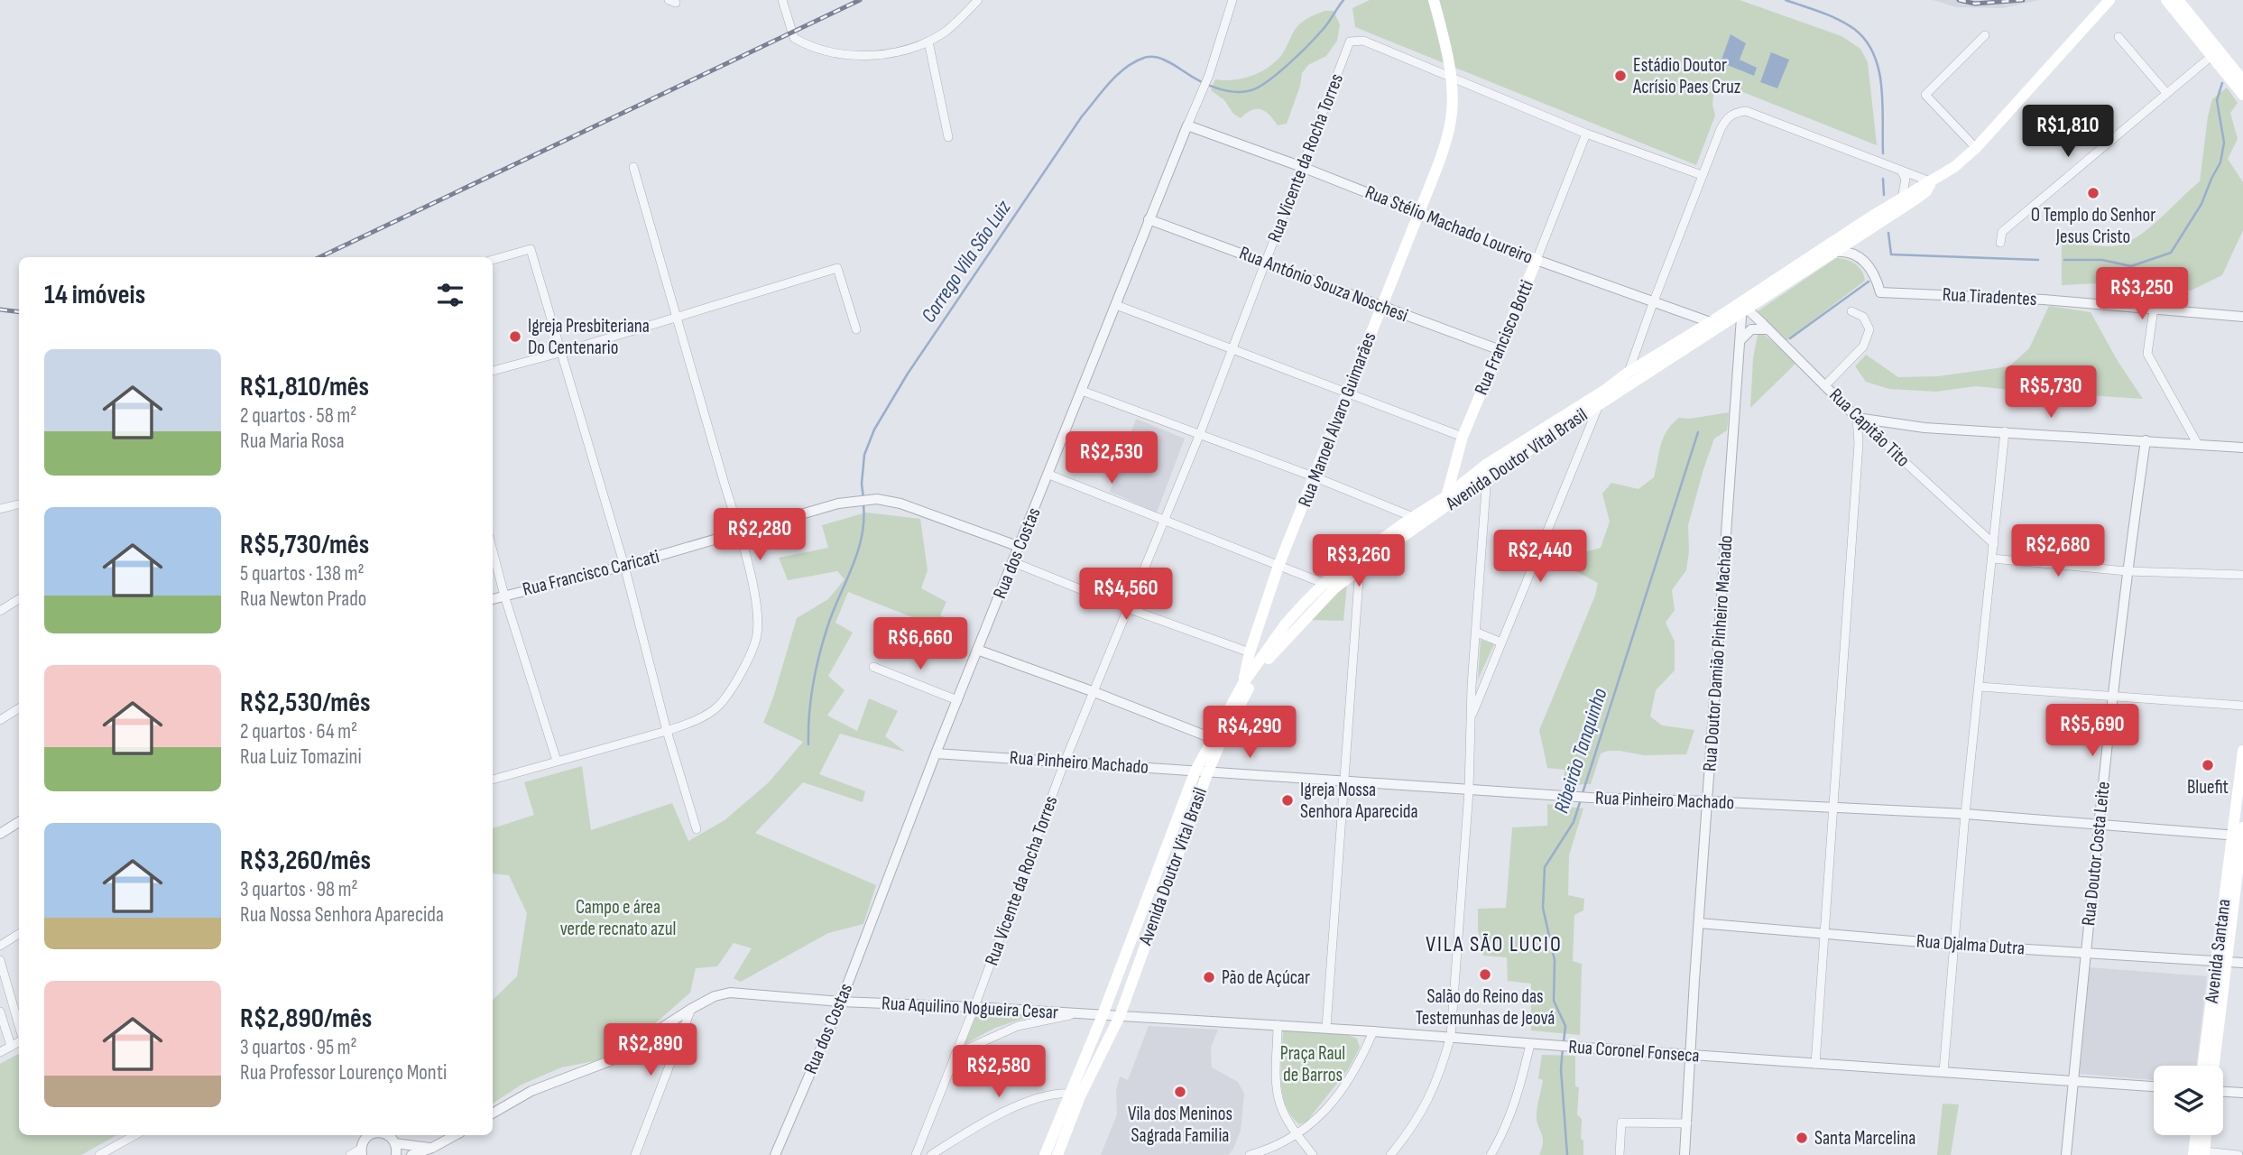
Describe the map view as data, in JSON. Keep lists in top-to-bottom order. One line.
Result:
{"streets":{"main road":["Rua Stélio Machado Loureiro","Rua Francisco Botti","Rua Manoel Alvaro Guimarães","Avenida Doutor Vital Brasil","Avenida Santana"],"street":["Rua Vicente da Rocha Torres","Rua António Souza Noschesi","Rua Tiradentes","Rua Capitão Tito","Rua dos Costas","Rua Francisco Caricati","Rua Doutor Damião Pinheiro Machado","Rua Pinheiro Machado","Rua Doutor Costa Leite","Rua Djalma Dutra","Rua Aquilino Nogueira Cesar","Rua Coronel Fonseca"]},"crossings":[["Rua Vicente da Rocha Torres","Rua Stélio Machado Loureiro"],["Rua Vicente da Rocha Torres","Rua António Souza Noschesi"],["Rua Vicente da Rocha Torres","Rua Francisco Botti"],["Rua Vicente da Rocha Torres","Rua Pinheiro Machado"],["Rua Vicente da Rocha Torres","Rua Aquilino Nogueira Cesar"],["Rua Stélio Machado Loureiro","Rua Francisco Botti"],["Rua Stélio Machado Loureiro","Rua Manoel Alvaro Guimarães"],["Rua Stélio Machado Loureiro","Avenida Doutor Vital Brasil"],["Rua Stélio Machado Loureiro","Rua dos Costas"],["Rua António Souza Noschesi","Rua Francisco Botti"],["Rua António Souza Noschesi","Rua Manoel Alvaro Guimarães"],["Rua António Souza Noschesi","Rua dos Costas"],["Rua Tiradentes","Avenida Doutor Vital Brasil"],["Rua Francisco Botti","Avenida Doutor Vital Brasil"],["Rua Manoel Alvaro Guimarães","Avenida Doutor Vital Brasil"],["Rua Capitão Tito","Avenida Doutor Vital Brasil"],["Rua Capitão Tito","Rua Doutor Damião Pinheiro Machado"],["Avenida Doutor Vital Brasil","Rua Doutor Damião Pinheiro Machado"],["Avenida Doutor Vital Brasil","Rua Pinheiro Machado"],["Avenida Doutor Vital Brasil","Rua Aquilino Nogueira Cesar"],["Avenida Doutor Vital Brasil","Rua Coronel Fonseca"],["Rua dos Costas","Rua Francisco Caricati"],["Rua dos Costas","Rua Pinheiro Machado"],["Rua dos Costas","Rua Aquilino Nogueira Cesar"],["Rua Doutor Damião Pinheiro Machado","Rua Pinheiro Machado"],["Rua Doutor Damião Pinheiro Machado","Rua Djalma Dutra"],["Rua Doutor Damião Pinheiro Machado","Rua Coronel Fonseca"],["Rua Pinheiro Machado","Rua Doutor Costa Leite"],["Rua Pinheiro Machado","Avenida Santana"],["Rua Doutor Costa Leite","Rua Djalma Dutra"],["Rua Doutor Costa Leite","Rua Coronel Fonseca"],["Rua Djalma Dutra","Avenida Santana"],["Rua Aquilino Nogueira Cesar","Rua Coronel Fonseca"]],"districts":["VILA SÃO LUCIO"],"water":["Corrego Vila São Luiz","Ribeirão Tanquinho"],"parks":["Campo e área verde recnato azul","Praça Raul de Barros"],"places":["Estádio Doutor Acrísio Paes Cruz","O Templo do Senhor Jesus Cristo","Igreja Presbiteriana Do Centenario","Bluefit","Igreja Nossa Senhora Aparecida","Salão do Reino das Testemunhas de Jeová","Pão de Açúcar","Vila dos Meninos Sagrada Familia","Santa Marcelina"],"page":{"price":["R$1,810","R$3,250","R$5,730","R$2,530","R$2,280","R$2,680","R$2,440","R$3,260","R$4,560","R$6,660","R$5,690","R$4,290","R$2,890","R$2,580"],"heading":"14 imóveis","list":[{"name":"R$1,810/mês","note":"2 quartos · 58 m² · Rua Maria Rosa"},{"name":"R$5,730/mês","note":"5 quartos · 138 m² · Rua Newton Prado"},{"name":"R$2,530/mês","note":"2 quartos · 64 m² · Rua Luiz Tomazini"},{"name":"R$3,260/mês","note":"3 quartos · 98 m² · Rua Nossa Senhora Aparecida"},{"name":"R$2,890/mês","note":"3 quartos · 95 m² · Rua Professor Lourenço Monti"}]}}
